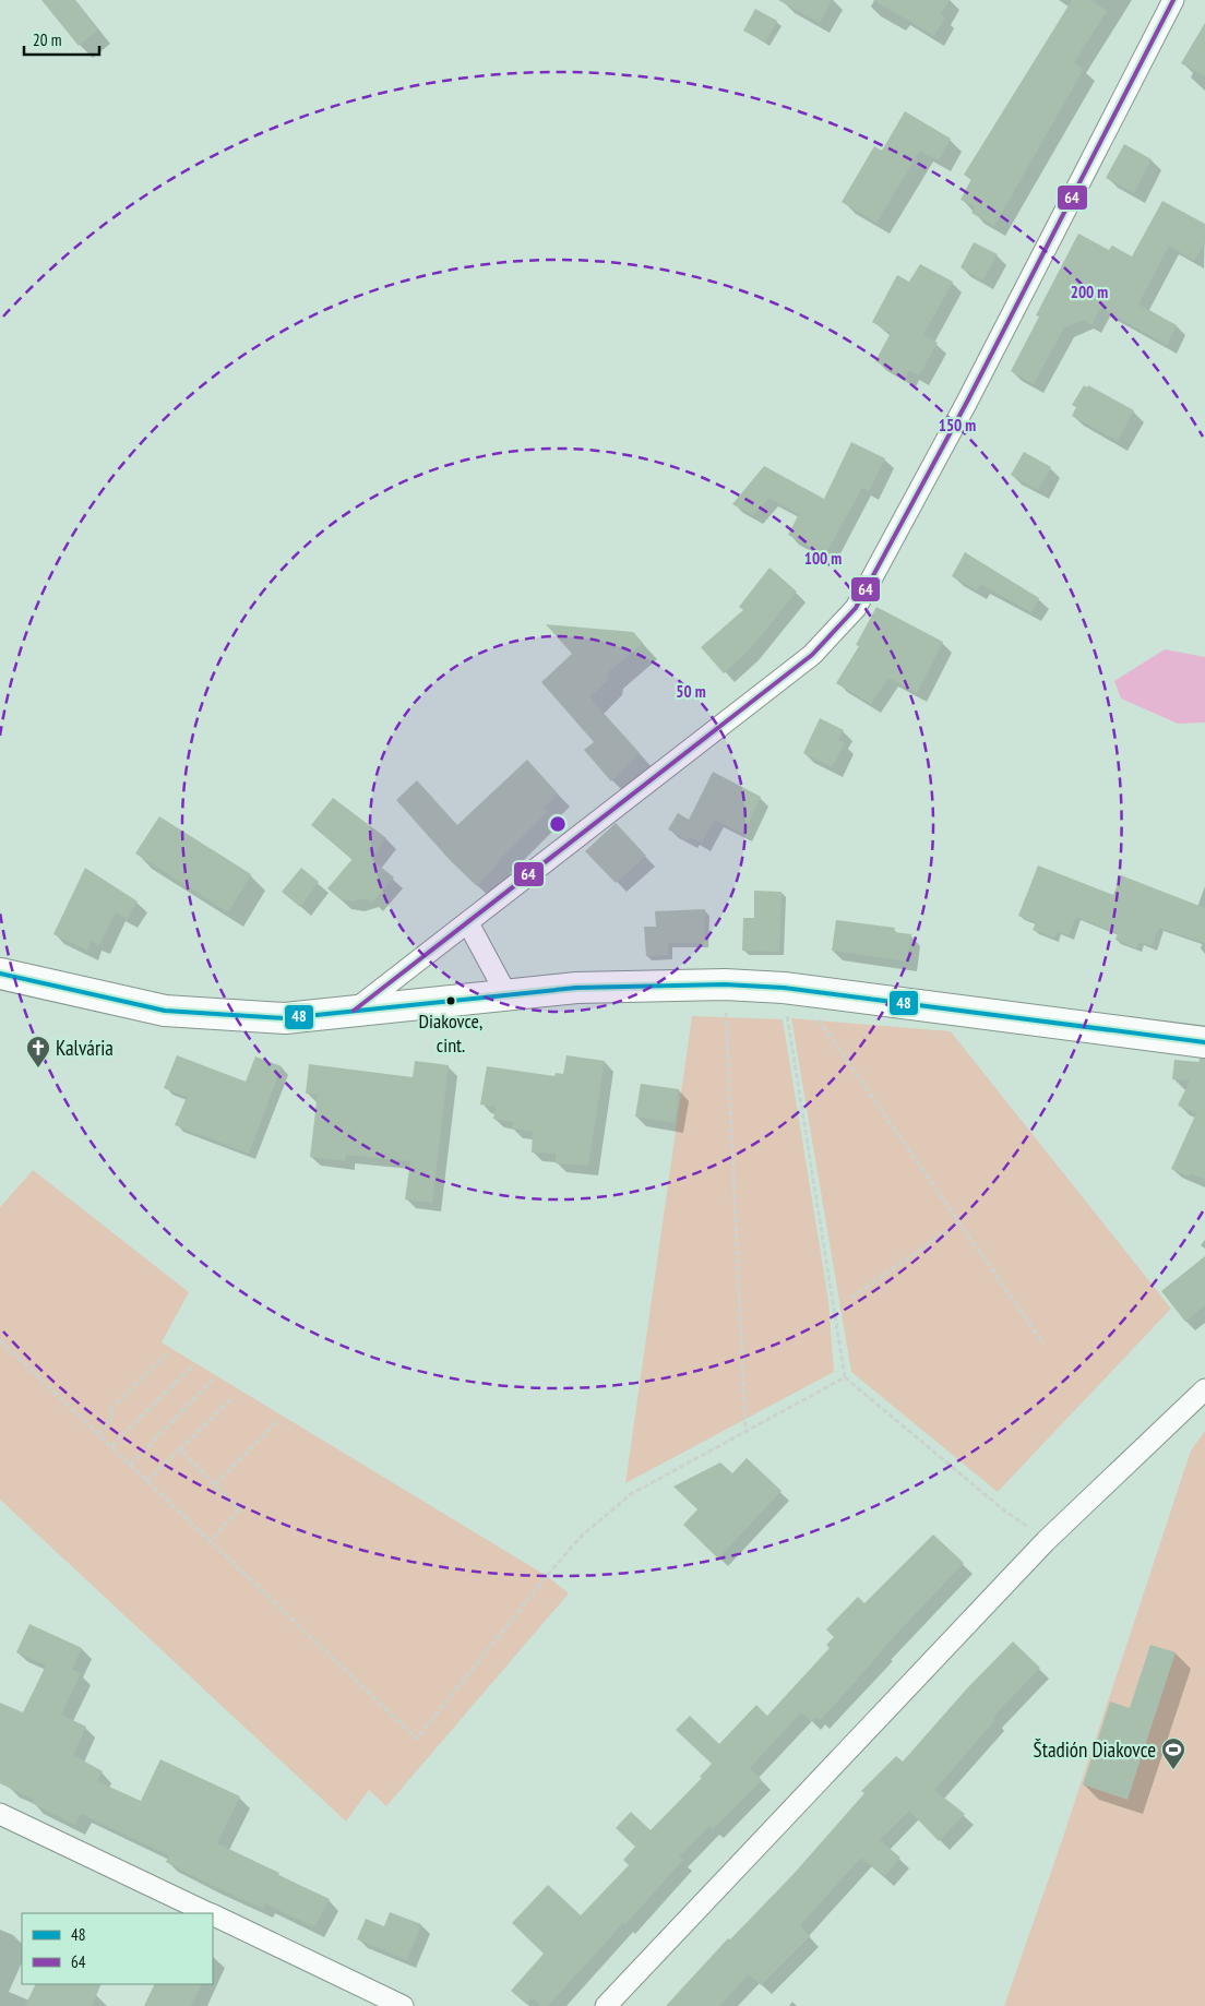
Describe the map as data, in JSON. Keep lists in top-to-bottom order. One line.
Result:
{"places":{"other":["Diakovce, cint."],"church":["Kalvária"],"sports":["Štadión Diakovce"]},"lines":["transit line 64","transit line 48"],"legend":["48","64"],"scale_bar":"20 m","rings":["200 m","150 m","100 m","50 m"]}
